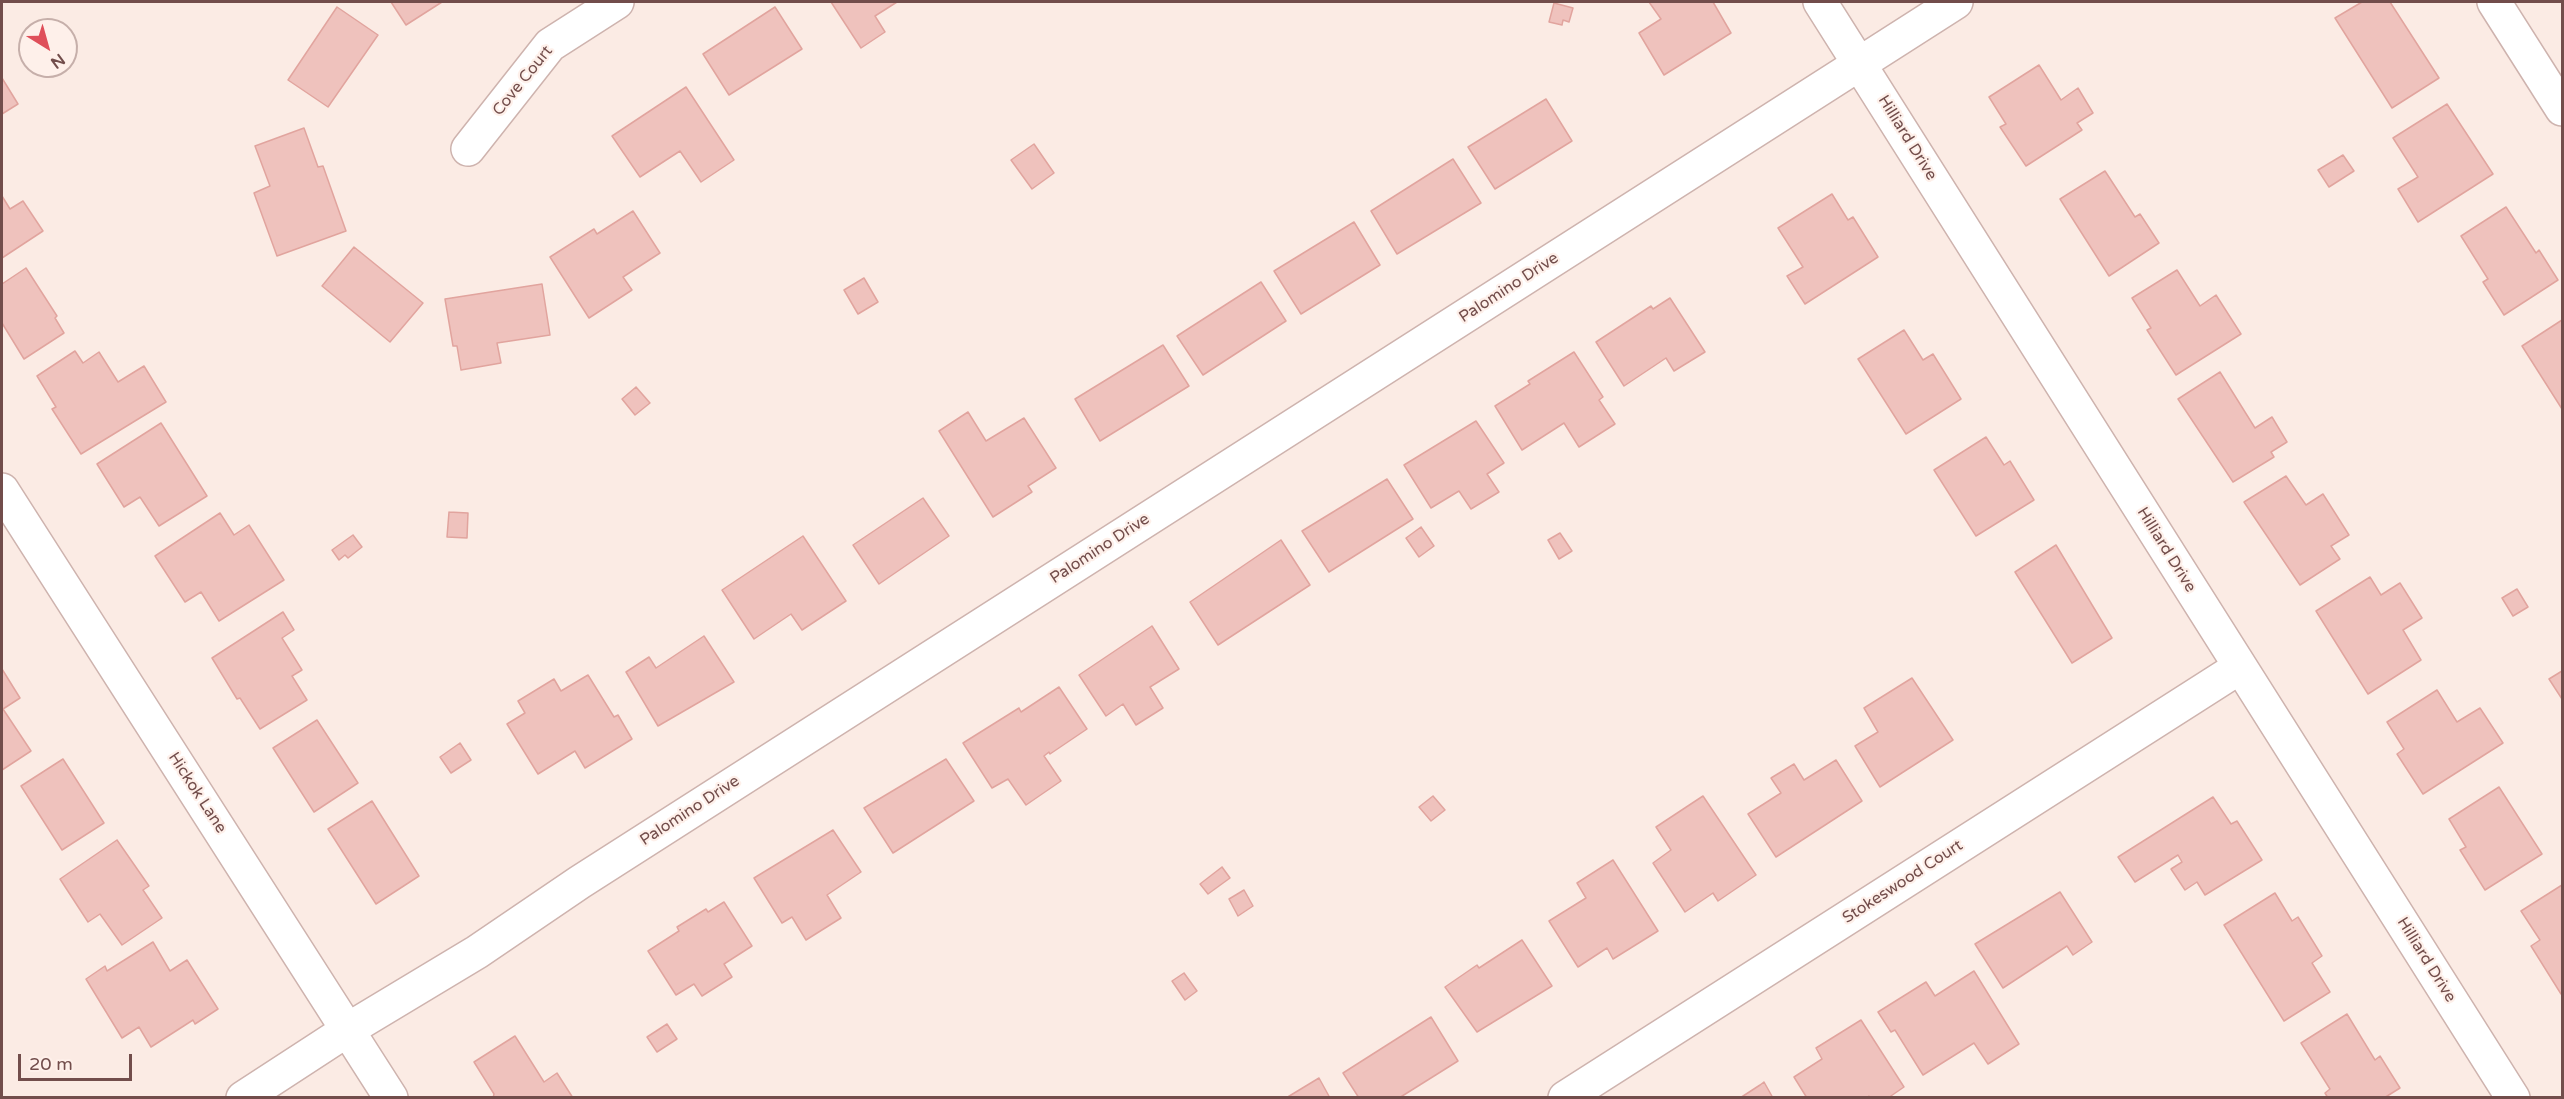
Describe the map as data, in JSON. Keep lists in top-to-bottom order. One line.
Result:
{"streets":{"street":["Cove Court","Hilliard Drive","Palomino Drive","Hickok Lane","Stokeswood Court"]},"crossings":[["Hilliard Drive","Palomino Drive"],["Hilliard Drive","Stokeswood Court"],["Palomino Drive","Hickok Lane"]],"scale_bar":"20 m","north":"bottom right"}
